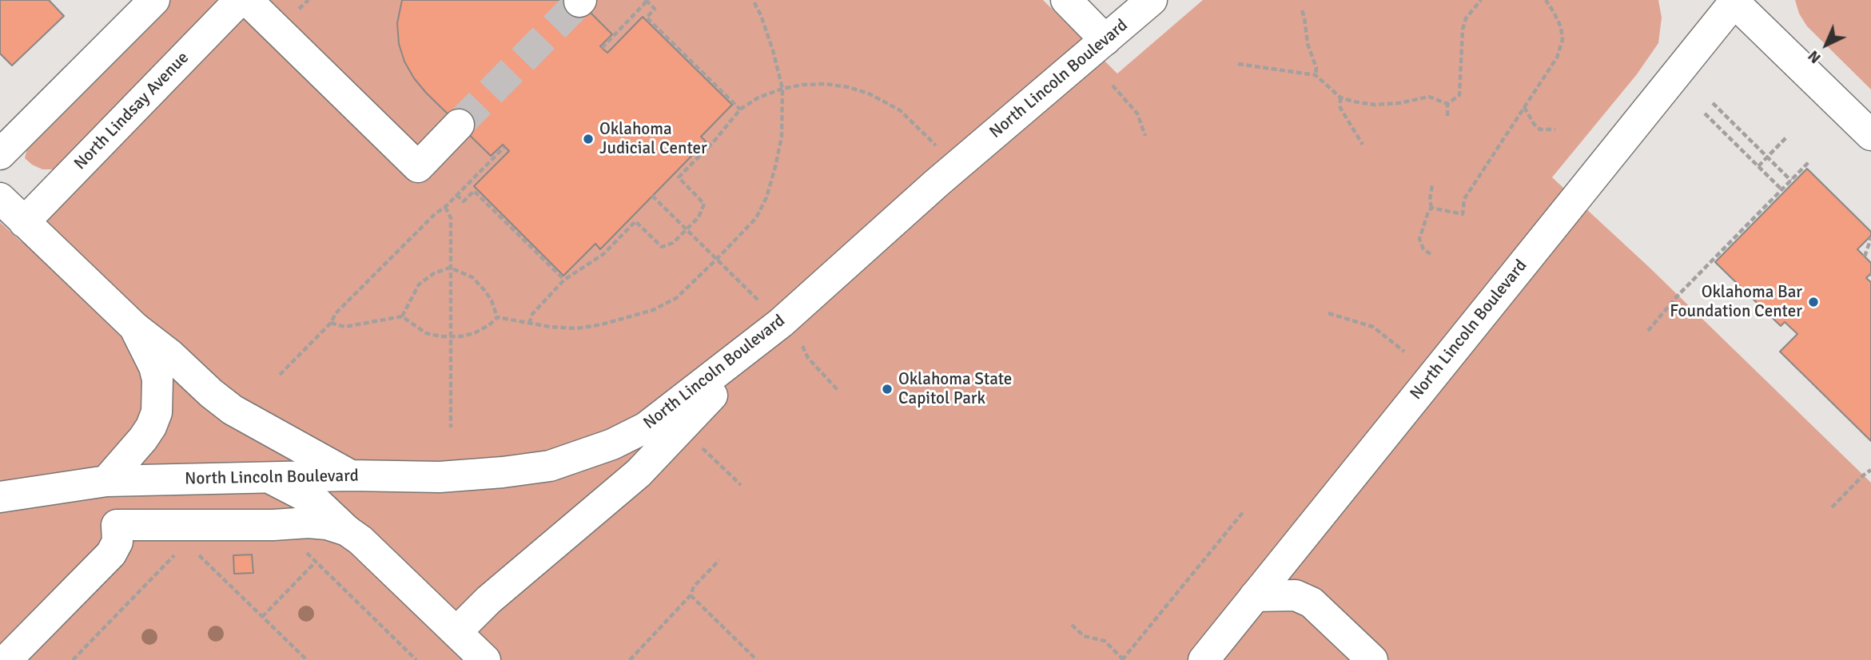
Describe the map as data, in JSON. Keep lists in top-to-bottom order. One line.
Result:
{"streets":{"main road":["North Lincoln Boulevard","North Lindsay Avenue"]},"places":["Oklahoma Judicial Center","Oklahoma Bar Foundation Center","Oklahoma State Capitol Park"],"north":"bottom left"}
